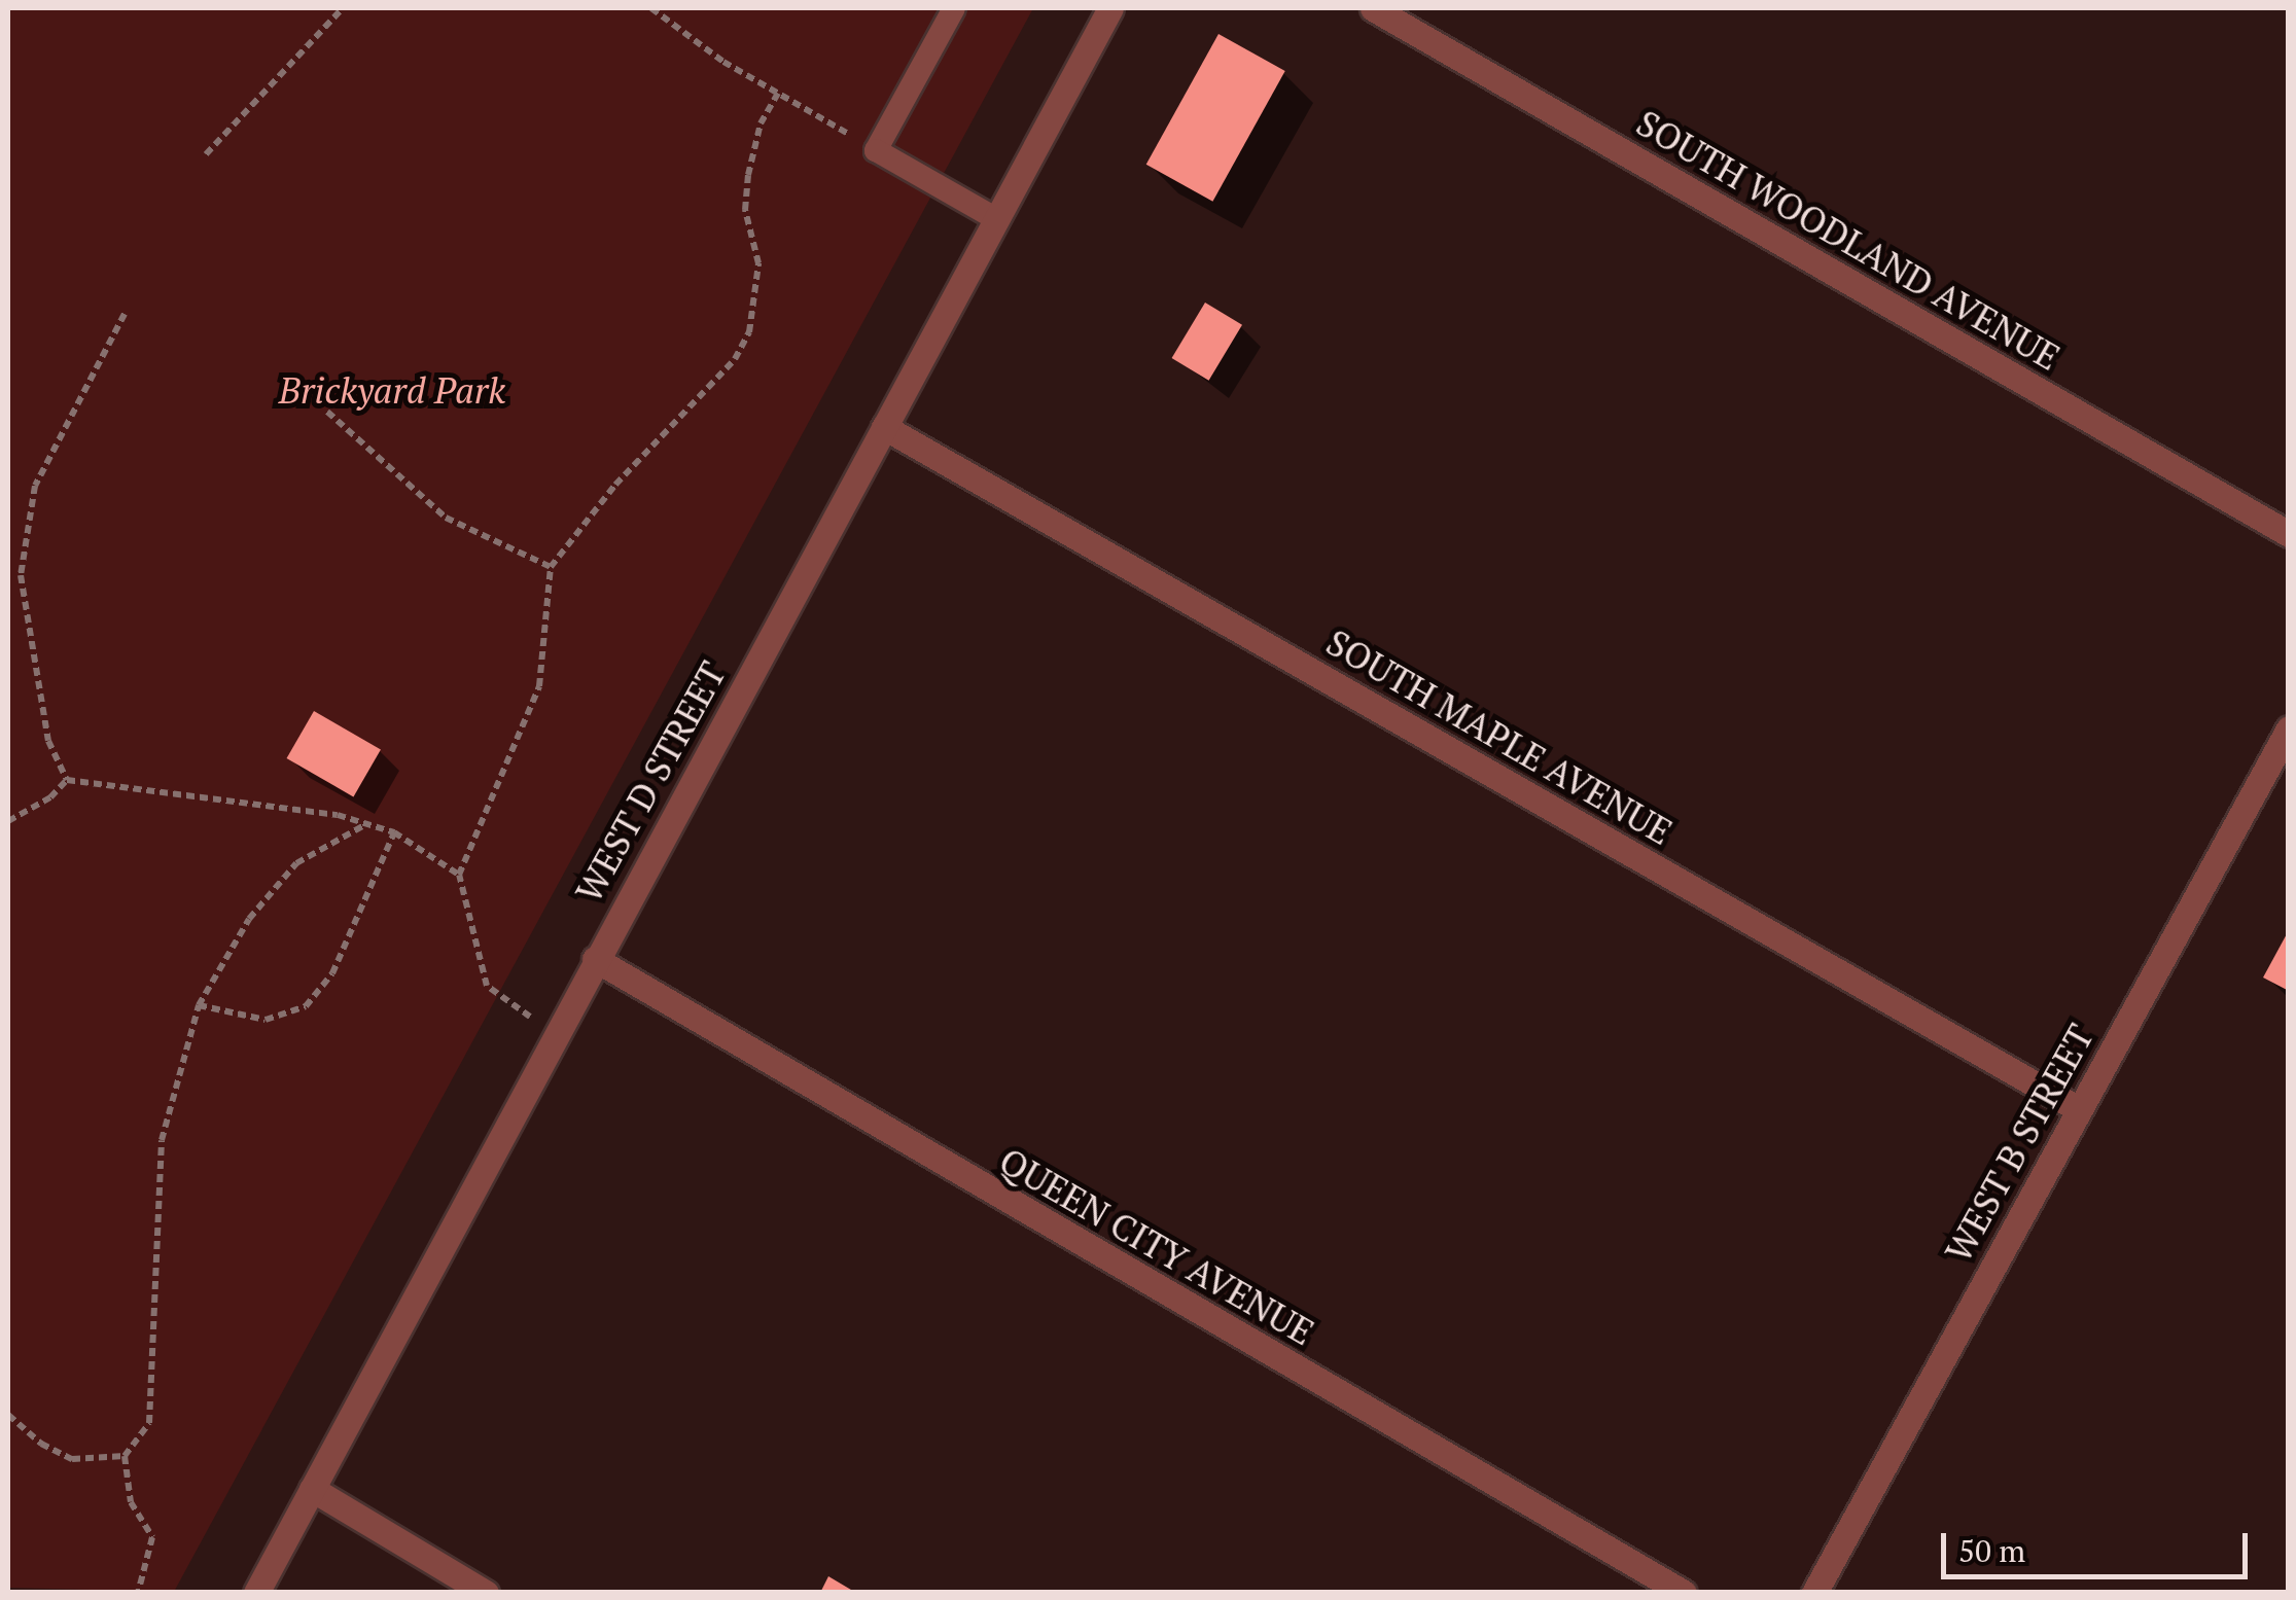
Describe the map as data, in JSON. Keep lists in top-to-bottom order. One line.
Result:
{"streets":{"street":["SOUTH WOODLAND AVENUE","SOUTH MAPLE AVENUE","WEST D STREET","WEST B STREET","QUEEN CITY AVENUE"]},"crossings":[["SOUTH MAPLE AVENUE","WEST D STREET"],["SOUTH MAPLE AVENUE","WEST B STREET"],["WEST D STREET","QUEEN CITY AVENUE"]],"parks":["Brickyard Park"],"scale_bar":"50 m"}
